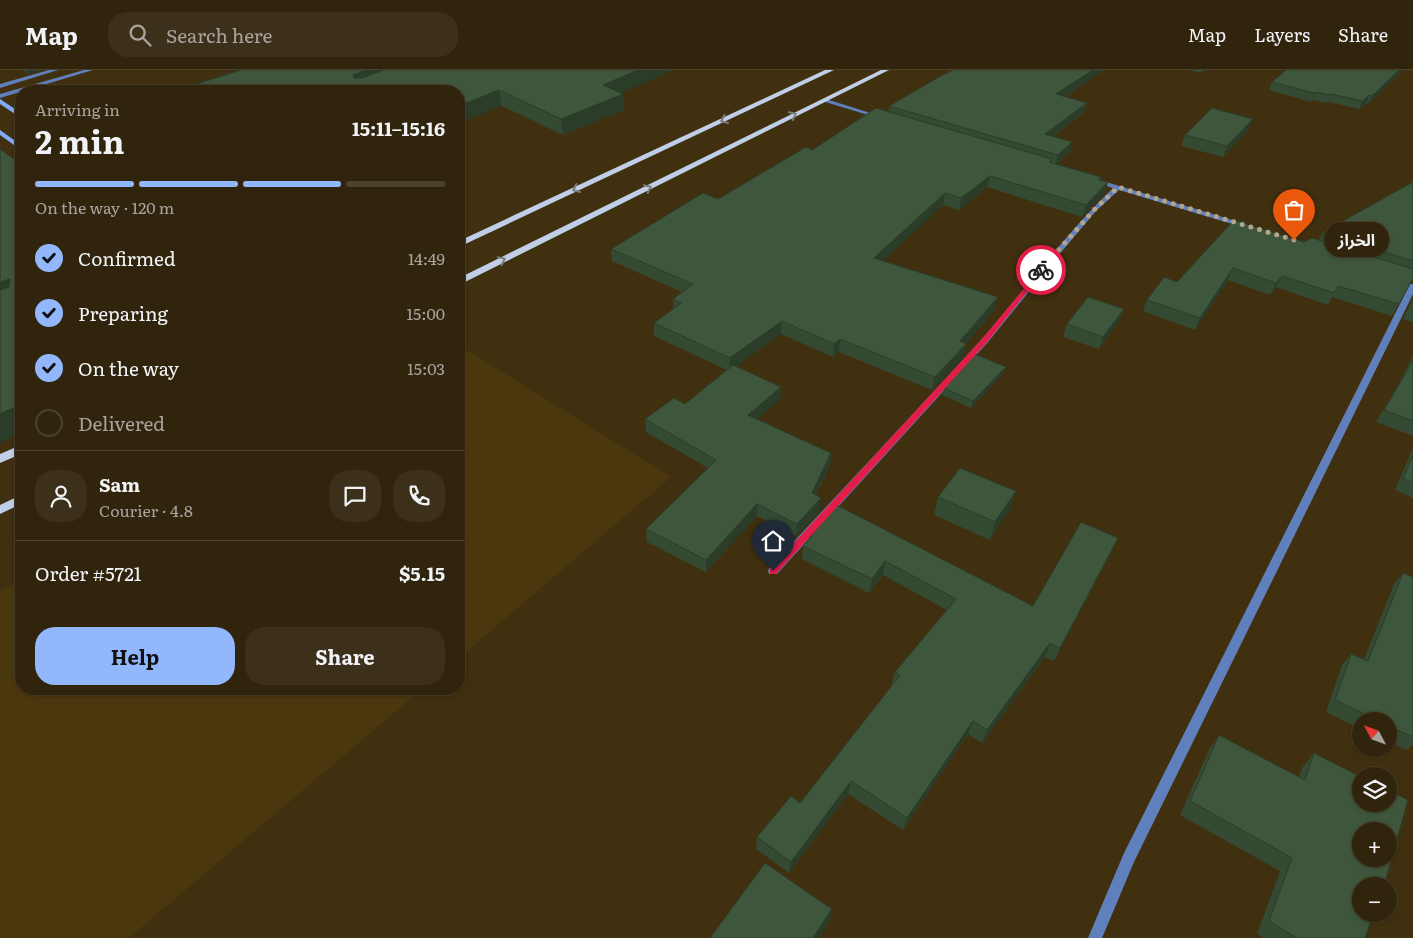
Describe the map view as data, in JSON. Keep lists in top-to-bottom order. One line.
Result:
{"places":["الخراز"],"north":"top left","page":{"header":"Map","search":"Search here","nav":["Map","Layers","Share"],"heading":["2 min","Arriving in","15:11–15:16"],"panel":["Sam","Courier · 4.8","Order #5721","$5.15"],"bar":"On the way · 120 m","bubble":"الخراز","list":[["Confirmed","14:49"],["Preparing","15:00"],["On the way","15:03"],"Delivered"],"buttons":["Help","Share"],"map_buttons":["+","−"]}}
